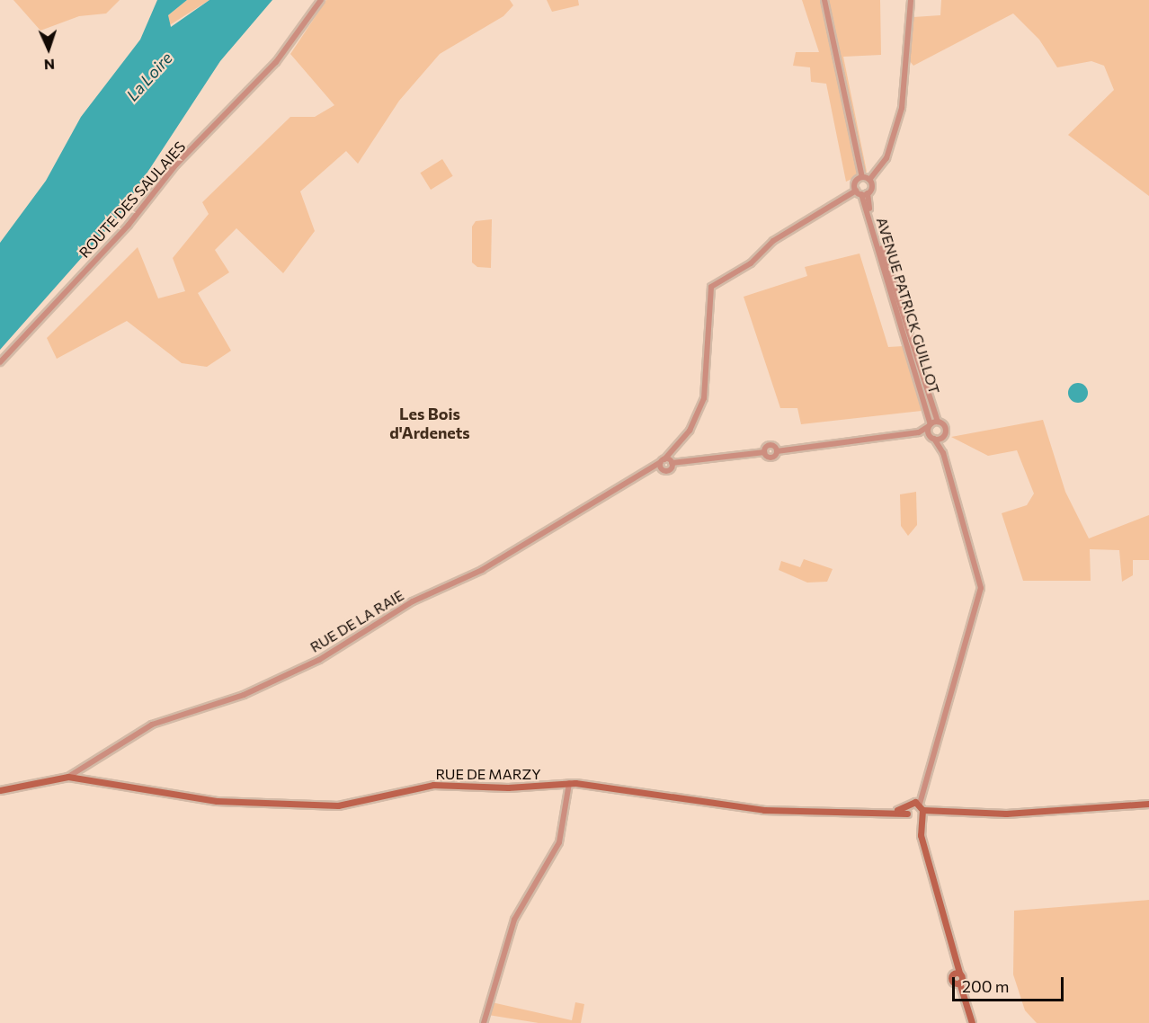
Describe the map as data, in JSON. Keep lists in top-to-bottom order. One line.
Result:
{"streets":{"main road":["RUE DE MARZY"],"street":["ROUTE DES SAULAIES","AVENUE PATRICK GUILLOT","RUE DE LA RAIE"]},"crossings":[["RUE DE LA RAIE","RUE DE MARZY"]],"districts":["Les Bois d'Ardenets"],"water":["La Loire"],"scale_bar":"200 m","north":"bottom"}
